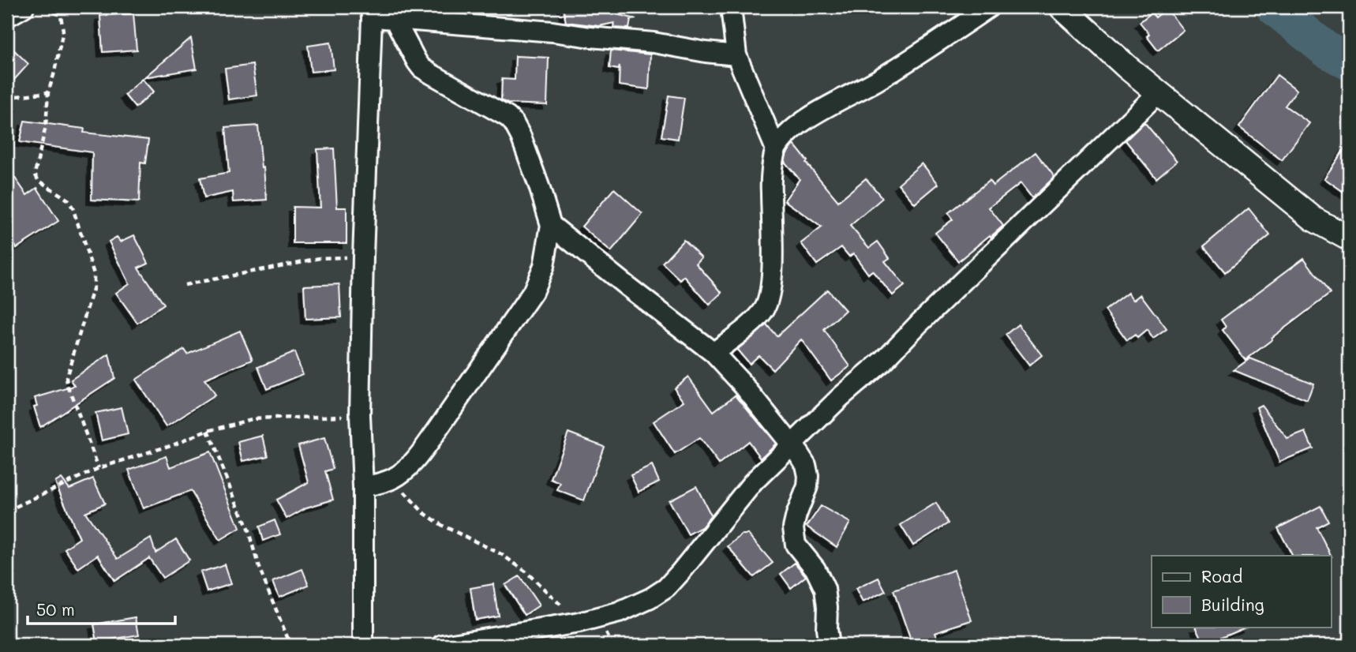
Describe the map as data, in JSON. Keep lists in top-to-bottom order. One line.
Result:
{"legend":["Road","Building"],"scale_bar":"50 m"}
